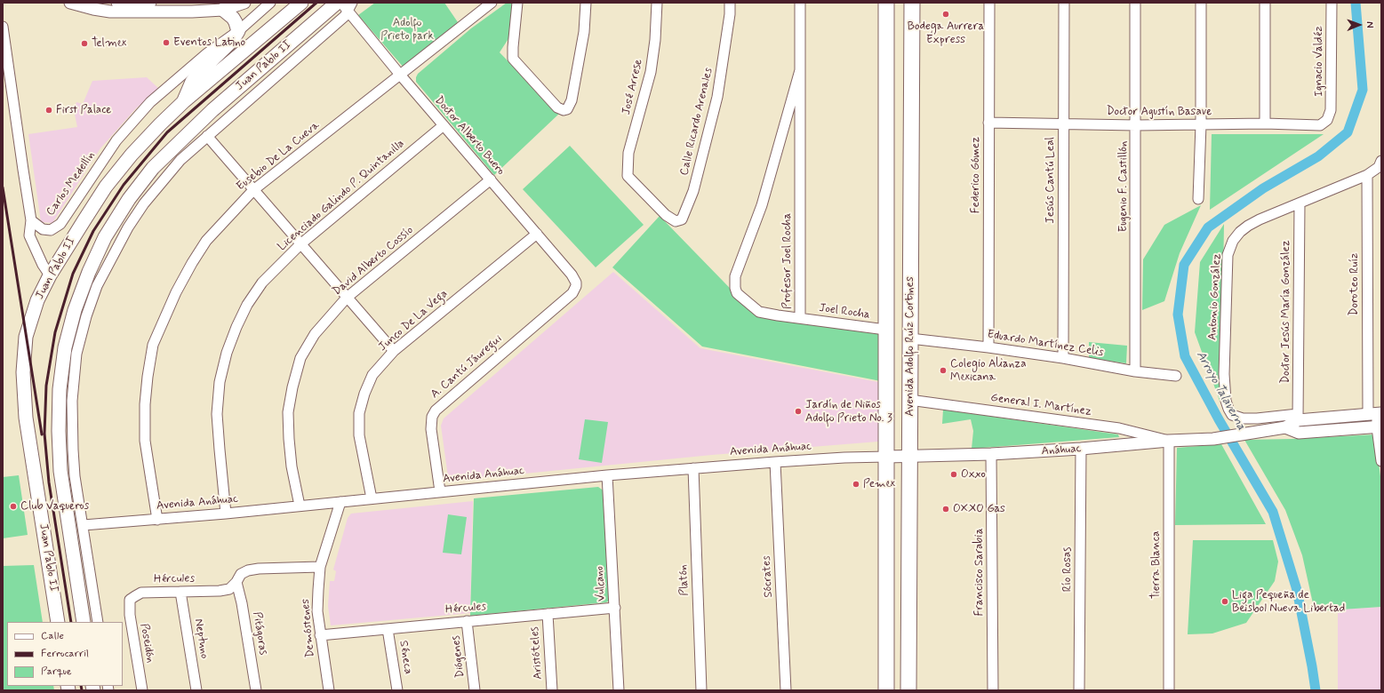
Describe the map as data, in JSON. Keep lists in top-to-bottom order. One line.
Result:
{"streets":{"main road":["Juan Pablo II","Avenida Adolfo Ruíz Cortines"],"street":["Ignacio Valdéz","José Arrese","Doctor Agustín Basave","Calle Ricardo Arenales","Doctor Alberto Buero","Eusebio De La Cueva","Federico Gómez","Jesús Cantú Leal","Carlos Medellín","Eugenio F. Castillón","Licenciado Galindo P. Quintanilla","David Alberto Cossío","Profesor Joel Rocha","Doroteo Ruíz","Antonio González","Joel Rocha","Doctor Jesús María González","Junco De La Vega","Eduardo Martínez Celis","A. Cantú Jáuregui","General I. Martínez","Avenida Anáhuac","Anáhuac","Tierra Blanca","Río Rosas","Francisco Sarabia","Sócrates","Hércules","Platón","Vulcano","Demóstenes","Pitágoras","Neptuno","Poseidón","Aristóteles","Diógenes","Séneca"]},"crossings":[["Ignacio Valdéz","Doctor Agustín Basave"],["José Arrese","Calle Ricardo Arenales"],["Doctor Agustín Basave","Federico Gómez"],["Doctor Agustín Basave","Jesús Cantú Leal"],["Doctor Agustín Basave","Eugenio F. Castillón"],["Doctor Alberto Buero","Eusebio De La Cueva"],["Doctor Alberto Buero","Licenciado Galindo P. Quintanilla"],["Doctor Alberto Buero","David Alberto Cossío"],["Doctor Alberto Buero","Junco De La Vega"],["Doctor Alberto Buero","A. Cantú Jáuregui"],["Eusebio De La Cueva","Avenida Anáhuac"],["Federico Gómez","Eduardo Martínez Celis"],["Jesús Cantú Leal","Eduardo Martínez Celis"],["Eugenio F. Castillón","Eduardo Martínez Celis"],["Licenciado Galindo P. Quintanilla","Avenida Anáhuac"],["David Alberto Cossío","Avenida Anáhuac"],["Profesor Joel Rocha","Joel Rocha"],["Doroteo Ruíz","Antonio González"],["Antonio González","Doctor Jesús María González"],["Joel Rocha","Avenida Adolfo Ruíz Cortines"],["Junco De La Vega","Avenida Anáhuac"],["Eduardo Martínez Celis","Avenida Adolfo Ruíz Cortines"],["Avenida Adolfo Ruíz Cortines","General I. Martínez"],["Avenida Adolfo Ruíz Cortines","Avenida Anáhuac"],["Avenida Adolfo Ruíz Cortines","Anáhuac"],["A. Cantú Jáuregui","Avenida Anáhuac"],["General I. Martínez","Anáhuac"],["General I. Martínez","Tierra Blanca"],["Avenida Anáhuac","Anáhuac"],["Avenida Anáhuac","Sócrates"],["Avenida Anáhuac","Platón"],["Avenida Anáhuac","Vulcano"],["Avenida Anáhuac","Demóstenes"],["Anáhuac","Tierra Blanca"],["Anáhuac","Río Rosas"],["Anáhuac","Francisco Sarabia"],["Hércules","Vulcano"],["Hércules","Demóstenes"],["Hércules","Pitágoras"],["Hércules","Neptuno"],["Hércules","Poseidón"],["Hércules","Aristóteles"],["Hércules","Diógenes"],["Hércules","Séneca"]],"water":["Arroyo Talaverna"],"parks":["Adolfo Prieto park"],"places":["Bodega Aurrera Express","Eventos Latino","Telmex","First Palace","Colegio Alianza Mexicana","Jardín de Niños Adolfo Prieto No. 3","Oxxo","Pemex","Club Vaqueros","OXXO Gas","Liga Pequeña de Beisbol Nueva Libertad"],"legend":["Calle","Ferrocarril","Parque"],"north":"right"}
